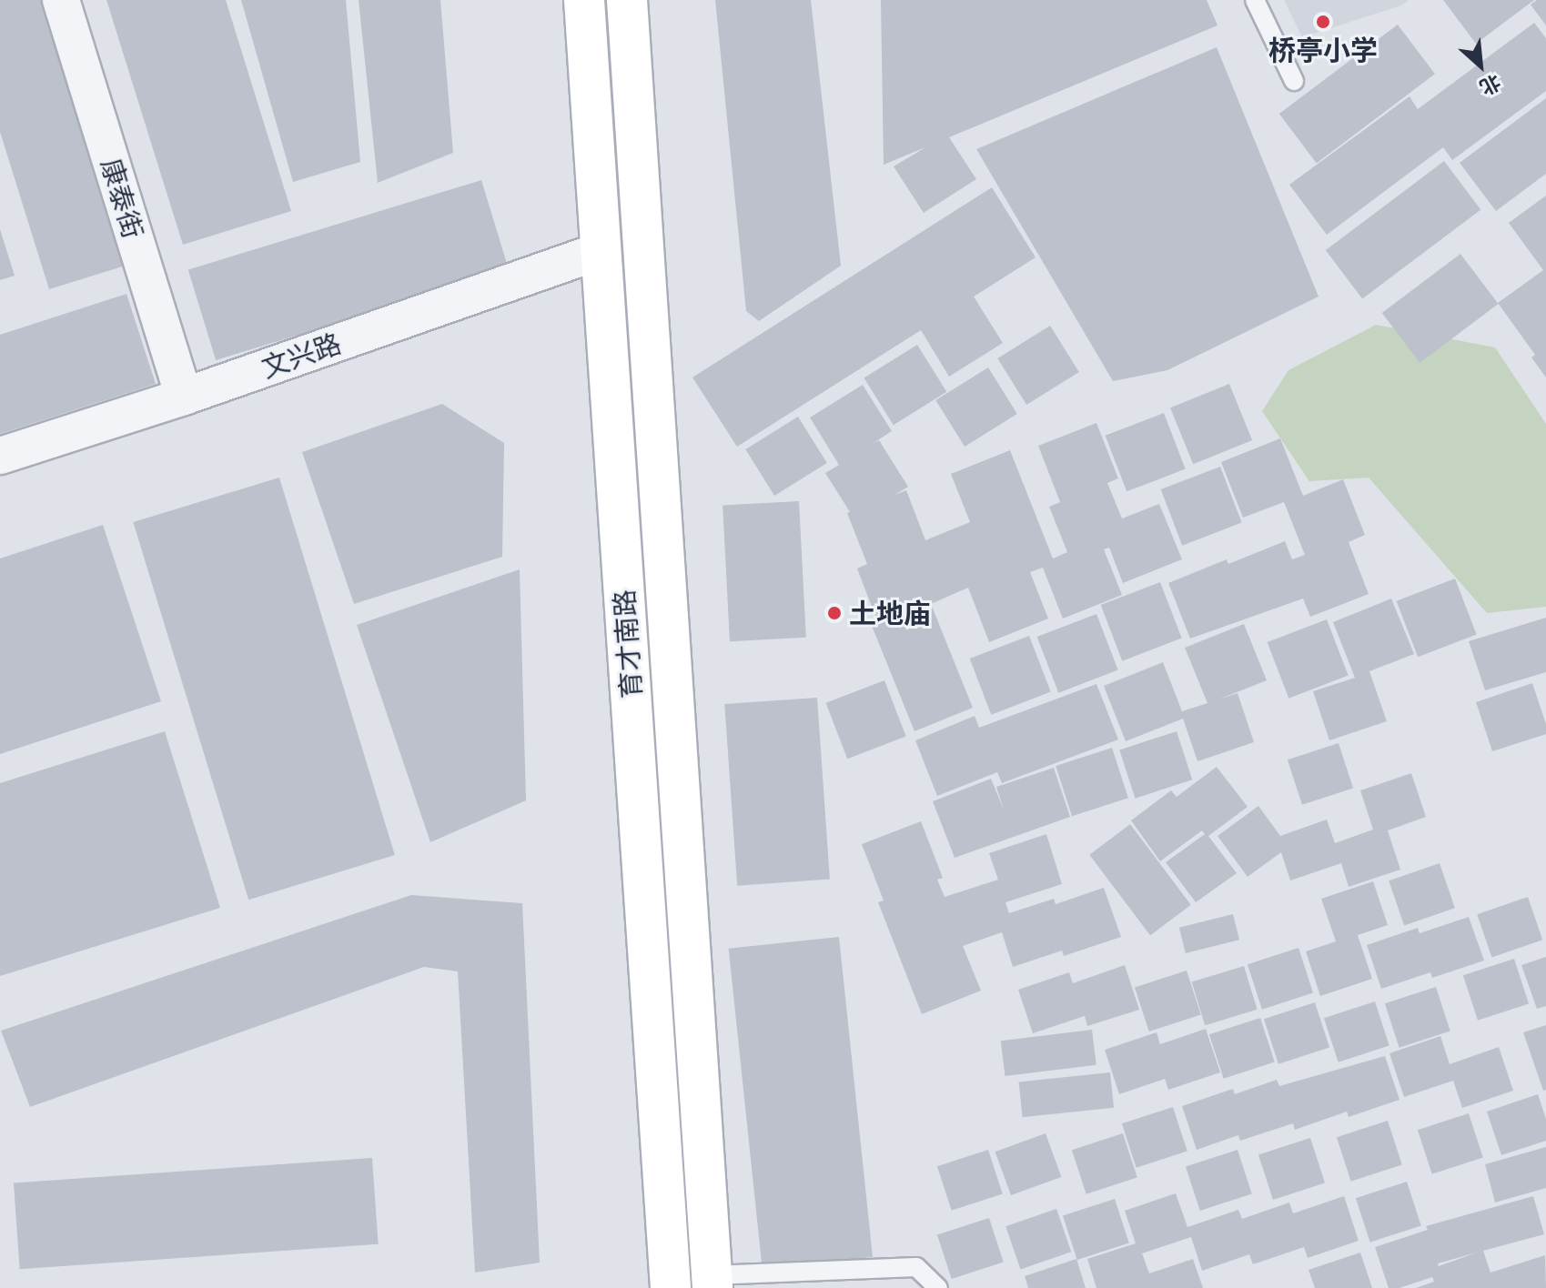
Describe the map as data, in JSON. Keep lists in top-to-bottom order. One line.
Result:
{"streets":{"street":["康泰街","文兴路","育才南路"]},"crossings":[["康泰街","文兴路"],["文兴路","育才南路"]],"places":["桥亭小学","土地庙"],"north":"bottom right"}
